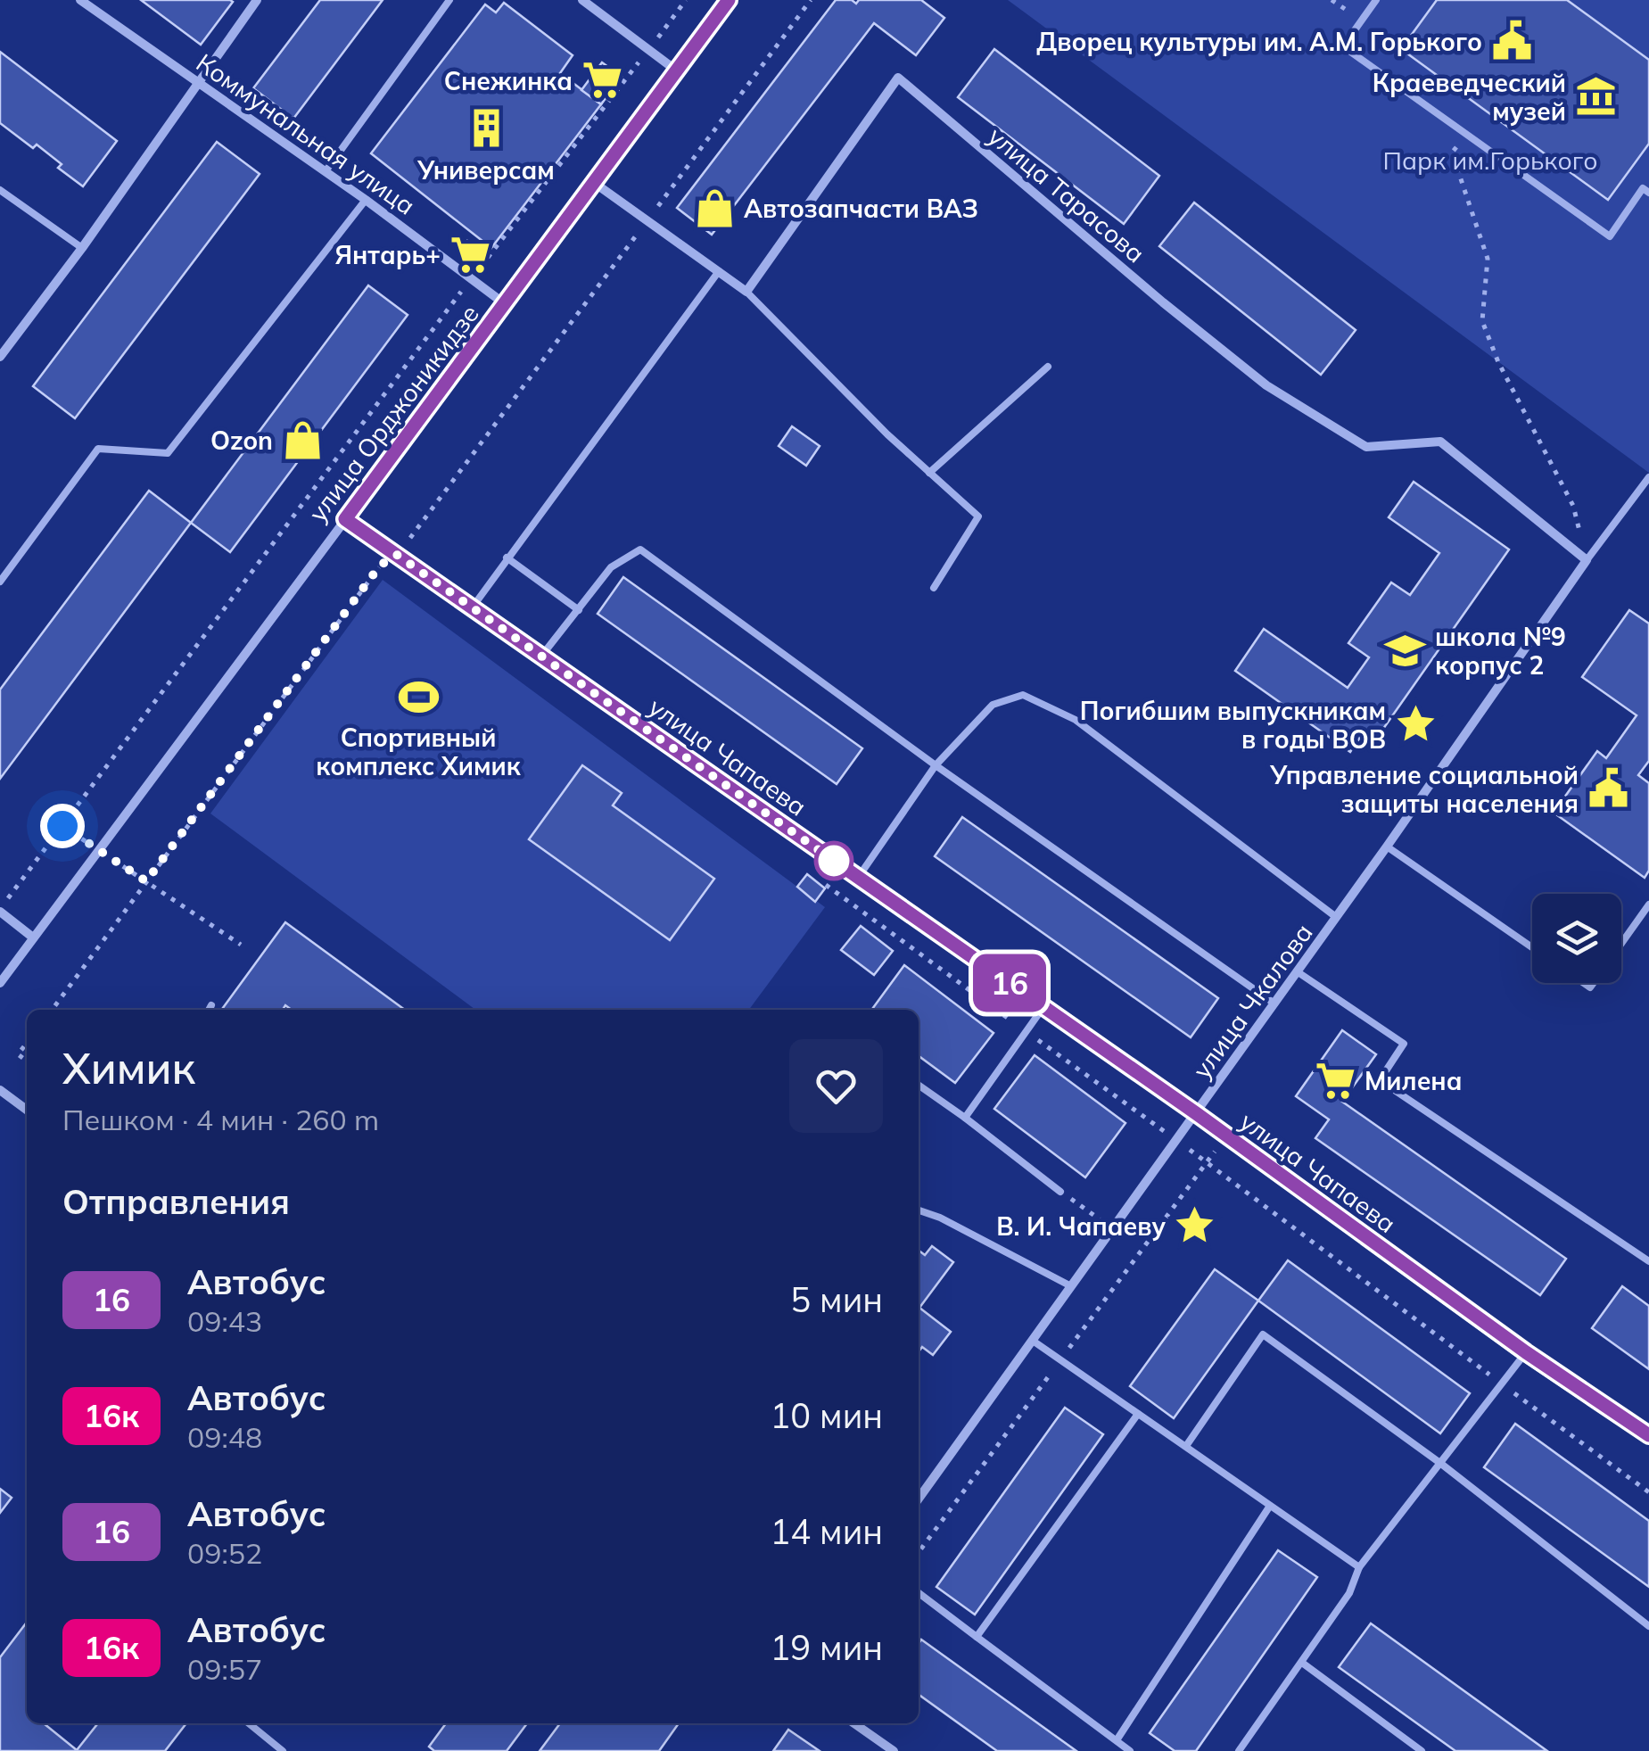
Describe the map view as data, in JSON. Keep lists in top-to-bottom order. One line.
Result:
{"streets":{"street":["Коммунальная улица","улица Тарасова","улица Орджоникидзе","улица Чапаева","улица Чкалова"]},"crossings":[["Коммунальная улица","улица Орджоникидзе"],["улица Тарасова","улица Чкалова"],["улица Орджоникидзе","улица Чапаева"],["улица Чапаева","улица Чкалова"]],"parks":["Парк им.Горького"],"places":{"public building":["Дворец культуры им. А.М. Горького","Управление социальной защиты населения"],"supermarket":["Снежинка","Янтарь+","Милена"],"museum":["Краеведческий музей"],"building":["Универсам"],"shop":["Автозапчасти ВАЗ","Ozon"],"school or university":["школа №9 корпус 2"],"sports":["Спортивный комплекс Химик"],"place":["Погибшим выпускникам в годы ВОВ","В. И. Чапаеву"]},"lines":["bus line 16"],"page":{"on_map":"16","heading":[["Химик","Пешком · 4 мин · 260 m"],"Отправления"],"list":[{"mark":"16","name":"Автобус","note":"09:43","value":"5 мин"},{"mark":"16к","name":"Автобус","note":"09:48","value":"10 мин"},{"mark":"16","name":"Автобус","note":"09:52","value":"14 мин"},{"mark":"16к","name":"Автобус","note":"09:57","value":"19 мин"}]}}
